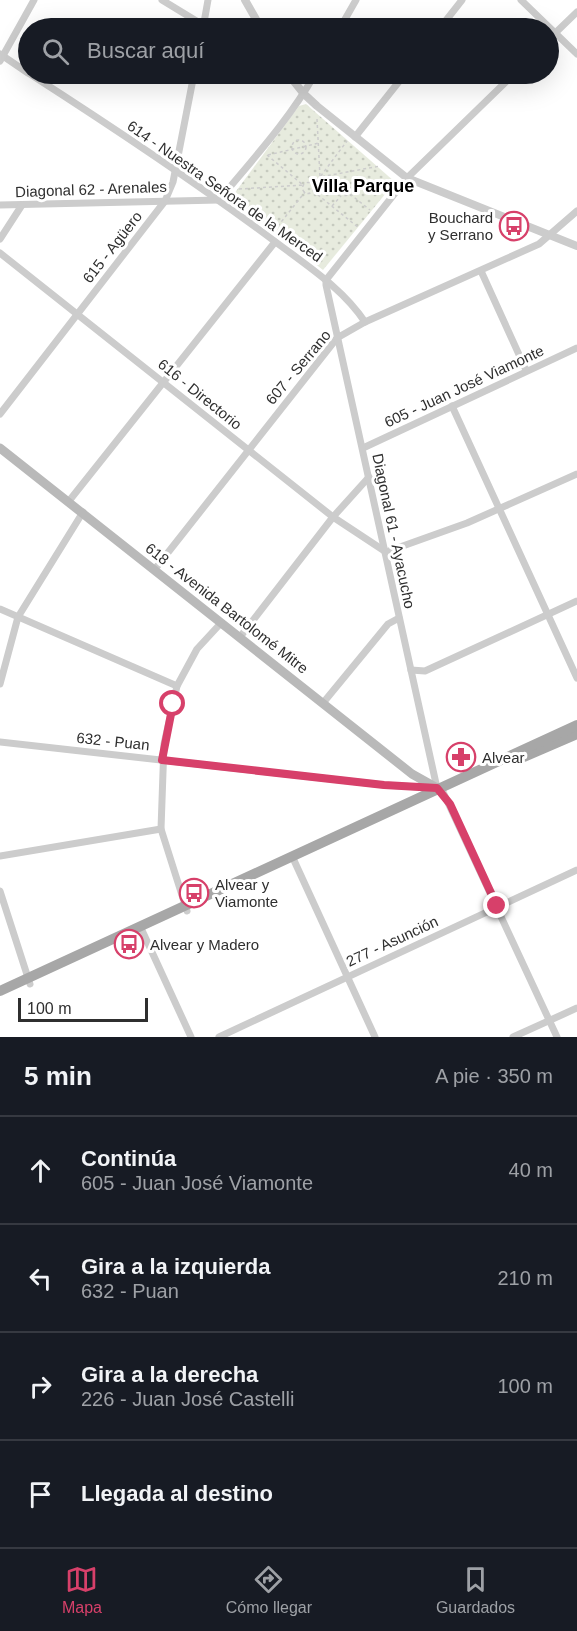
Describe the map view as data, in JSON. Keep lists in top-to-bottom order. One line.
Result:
{"streets":{"main road":["618 - Avenida Bartolomé Mitre"],"street":["Diagonal 62 - Arenales","614 - Nuestra Señora de la Merced","615 - Agüero","607 - Serrano","605 - Juan José Viamonte","616 - Directorio","Diagonal 61 - Ayacucho","632 - Puan","277 - Asunción"]},"crossings":[["Diagonal 62 - Arenales","614 - Nuestra Señora de la Merced"],["Diagonal 62 - Arenales","615 - Agüero"],["614 - Nuestra Señora de la Merced","615 - Agüero"],["614 - Nuestra Señora de la Merced","607 - Serrano"],["614 - Nuestra Señora de la Merced","Diagonal 61 - Ayacucho"],["615 - Agüero","616 - Directorio"],["607 - Serrano","616 - Directorio"],["607 - Serrano","Diagonal 61 - Ayacucho"],["607 - Serrano","618 - Avenida Bartolomé Mitre"],["605 - Juan José Viamonte","Diagonal 61 - Ayacucho"],["616 - Directorio","Diagonal 61 - Ayacucho"],["Diagonal 61 - Ayacucho","618 - Avenida Bartolomé Mitre"],["Diagonal 61 - Ayacucho","632 - Puan"],["Diagonal 61 - Ayacucho","277 - Asunción"],["618 - Avenida Bartolomé Mitre","632 - Puan"]],"districts":["Villa Parque"],"places":{"bus stop":["Bouchard y Serrano","Alvear y Viamonte","Alvear y Madero"],"pharmacy":["Alvear"]},"scale_bar":"100 m","page":{"search":"Buscar aquí","scale":"100 m","heading":["5 min","A pie · 350 m"],"list":[["Continúa","605 - Juan José Viamonte","40 m"],["Gira a la izquierda","632 - Puan","210 m"],["Gira a la derecha","226 - Juan José Castelli","100 m"],"Llegada al destino"],"nav":["Mapa","Cómo llegar","Guardados"]}}
